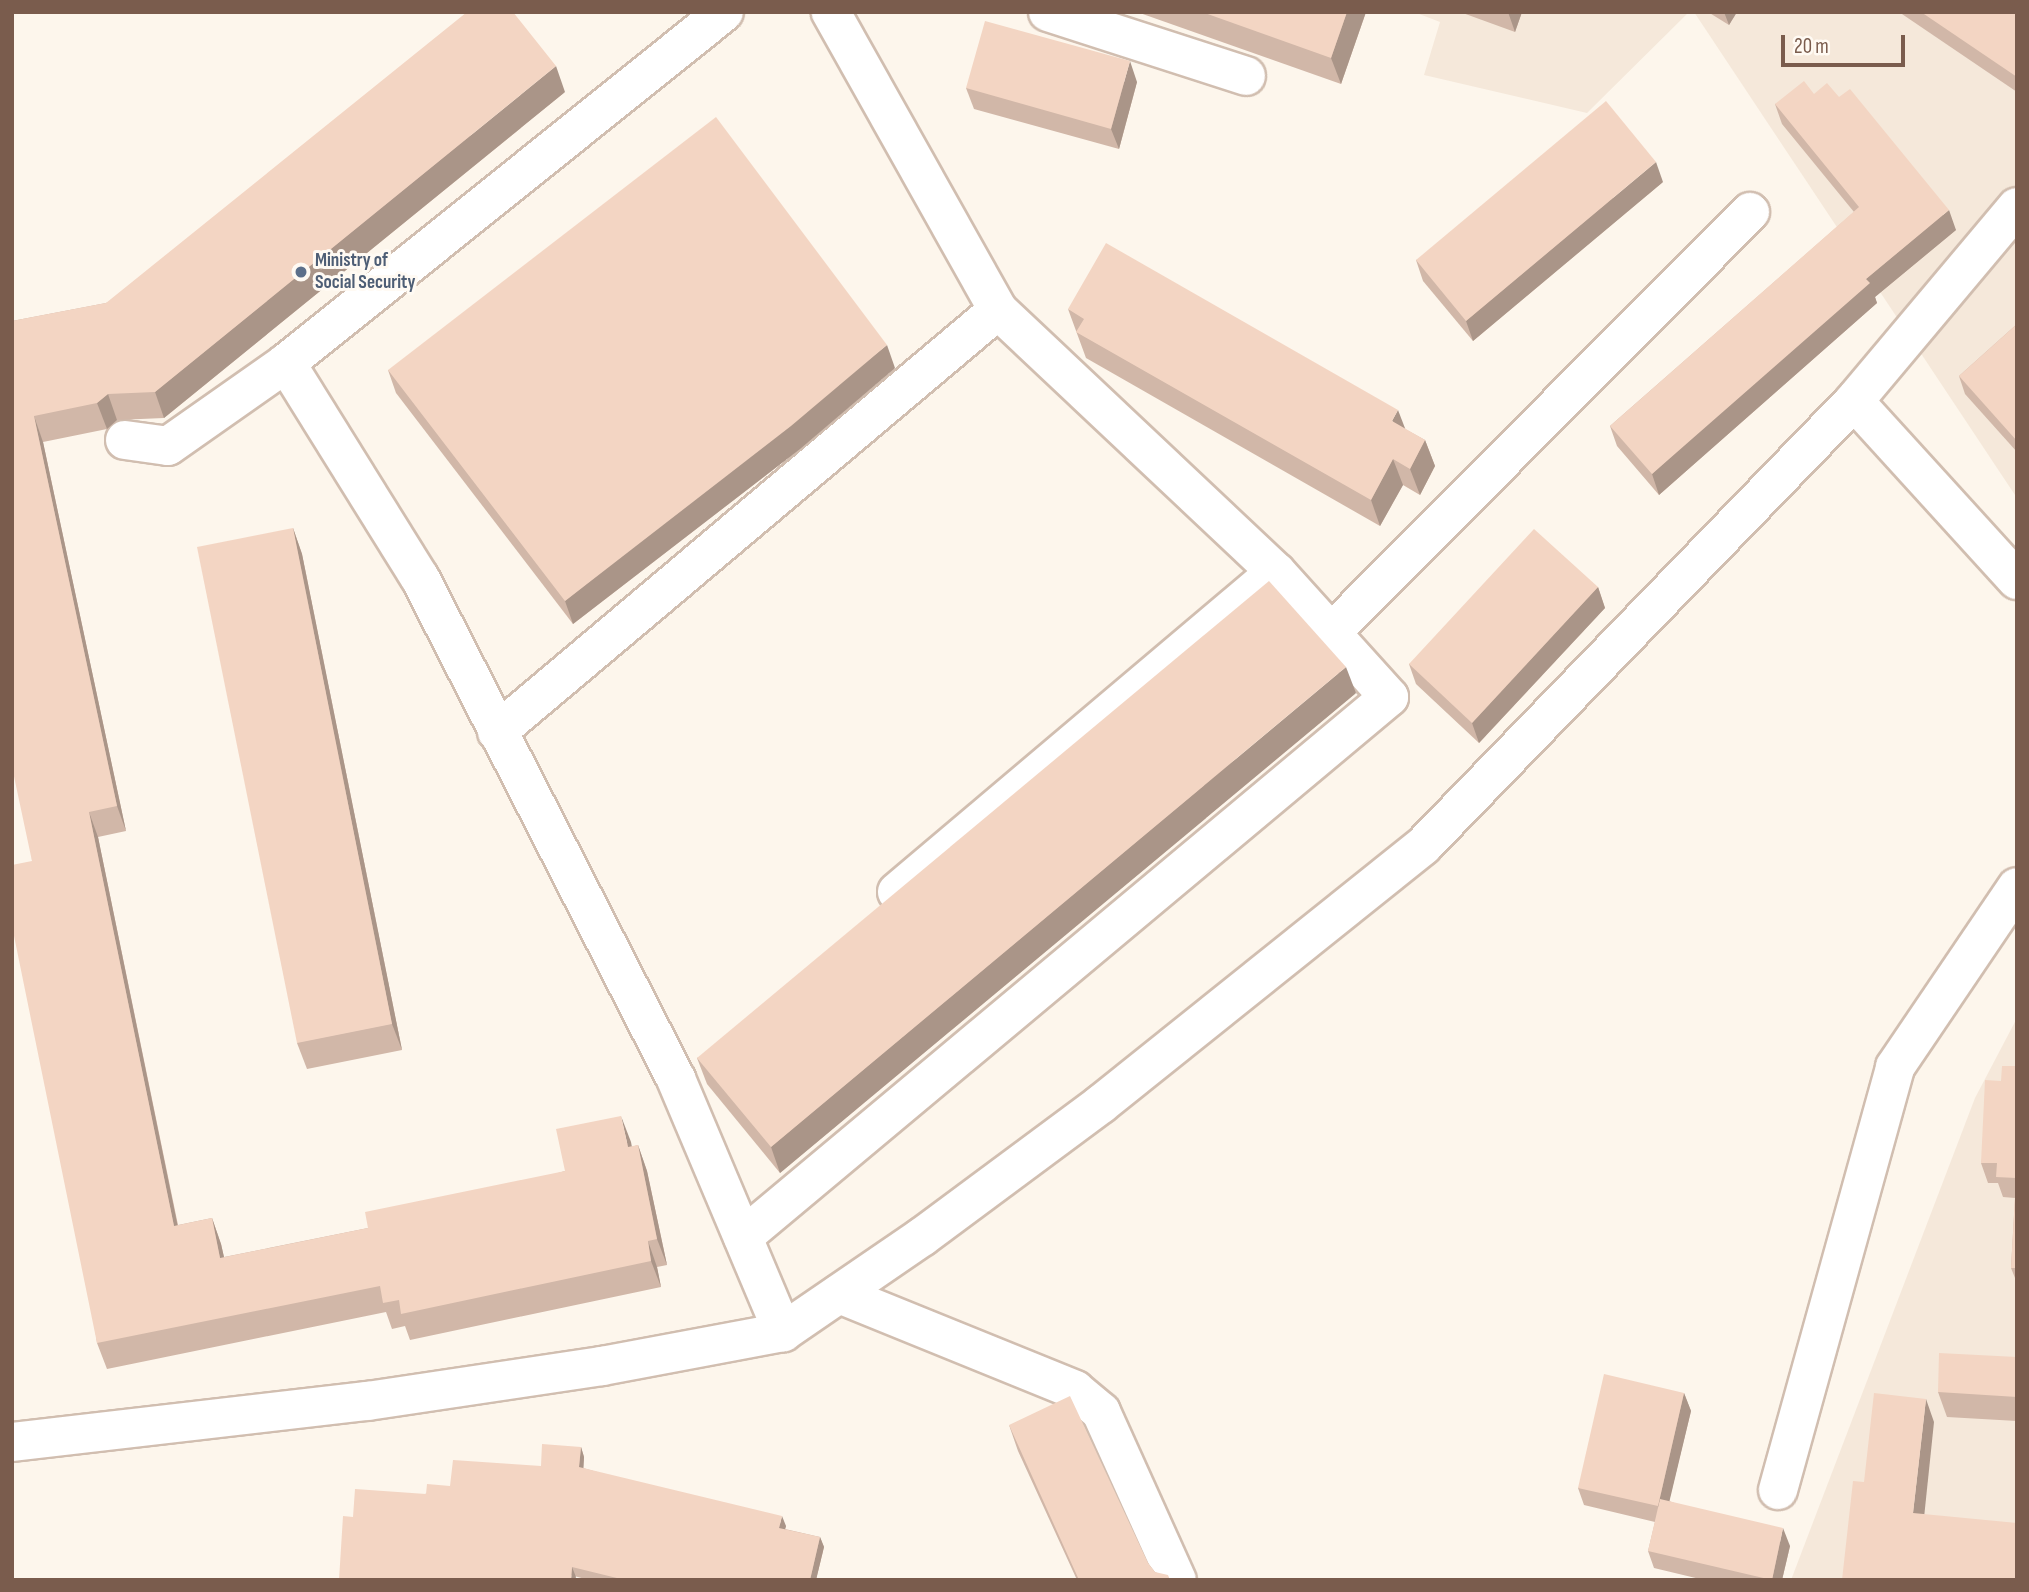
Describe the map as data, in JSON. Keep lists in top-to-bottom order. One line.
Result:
{"places":["Ministry of Social Security"],"scale_bar":"20 m"}
